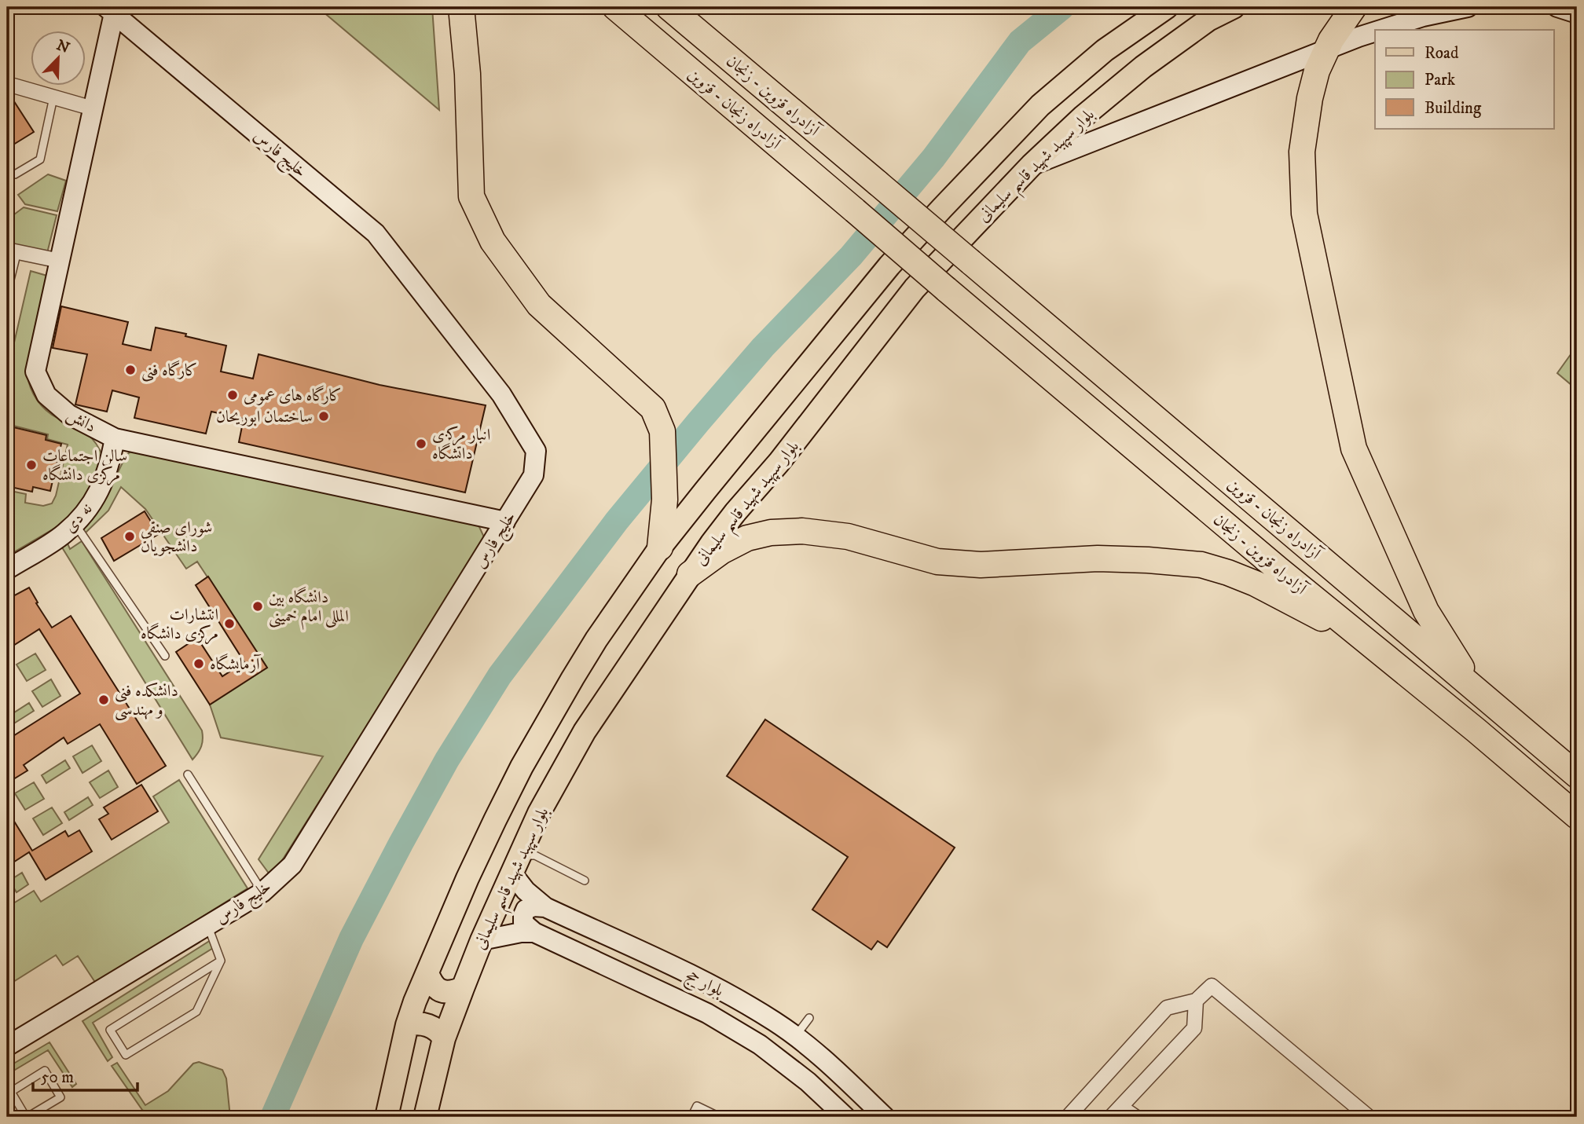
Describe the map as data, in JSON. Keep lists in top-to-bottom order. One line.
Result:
{"streets":{"highway":["آزادراه قزوین - زنجان","آزادراه زنجان - قزوین"],"main road":["بلوار سپهبد شهید قاسم سلیمانی"],"street":["خلیج فارس","دانش","نه دی","بلوار حج"]},"crossings":[["آزادراه قزوین - زنجان","آزادراه زنجان - قزوین"],["خلیج فارس","دانش"],["بلوار سپهبد شهید قاسم سلیمانی","بلوار حج"],["دانش","نه دی"]],"places":["کارگاه فنی","کارگاه های عمومی","ساختمان ابوریحان","انبار مرکزی داتشگاه","سالن اجتماعات مرکزی دانشگاه","شورای صنفی دانشجویان","دانشگاه بین المللی امام خمینی","انتشارات مرکزی دانشگاه","آزمایشگاه","دانشکده فنی و مهندسی"],"legend":["Road","Park","Building"],"scale_bar":"50 m","north":"top right"}
